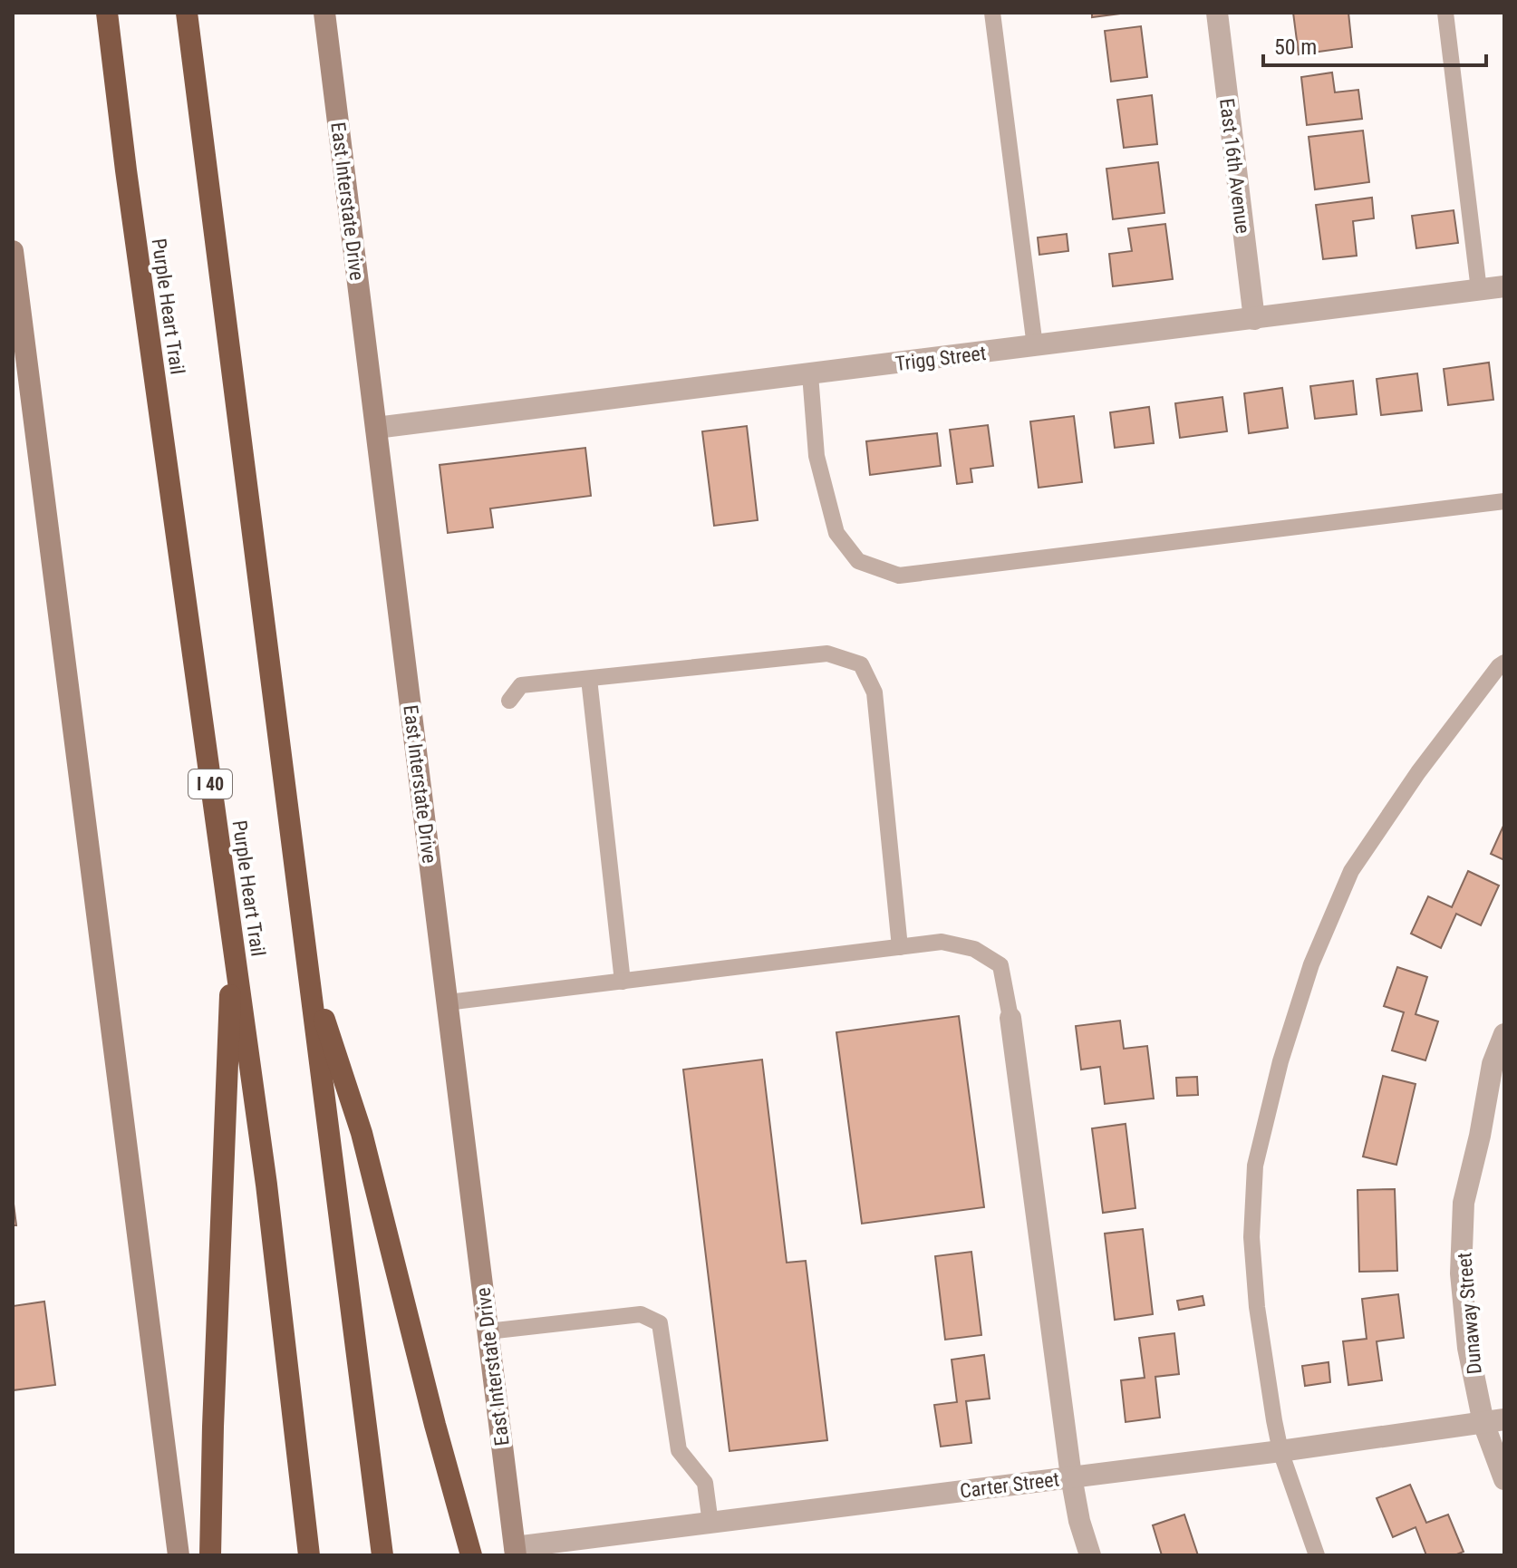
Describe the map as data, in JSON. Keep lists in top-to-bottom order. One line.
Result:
{"streets":{"highway":["Purple Heart Trail","I 40"],"main road":["East Interstate Drive"],"street":["East 16th Avenue","Trigg Street","Dunaway Street","Carter Street"]},"crossings":[["East 16th Avenue","Trigg Street"],["East Interstate Drive","Trigg Street"],["East Interstate Drive","Carter Street"],["Dunaway Street","Carter Street"]],"scale_bar":"50 m"}
